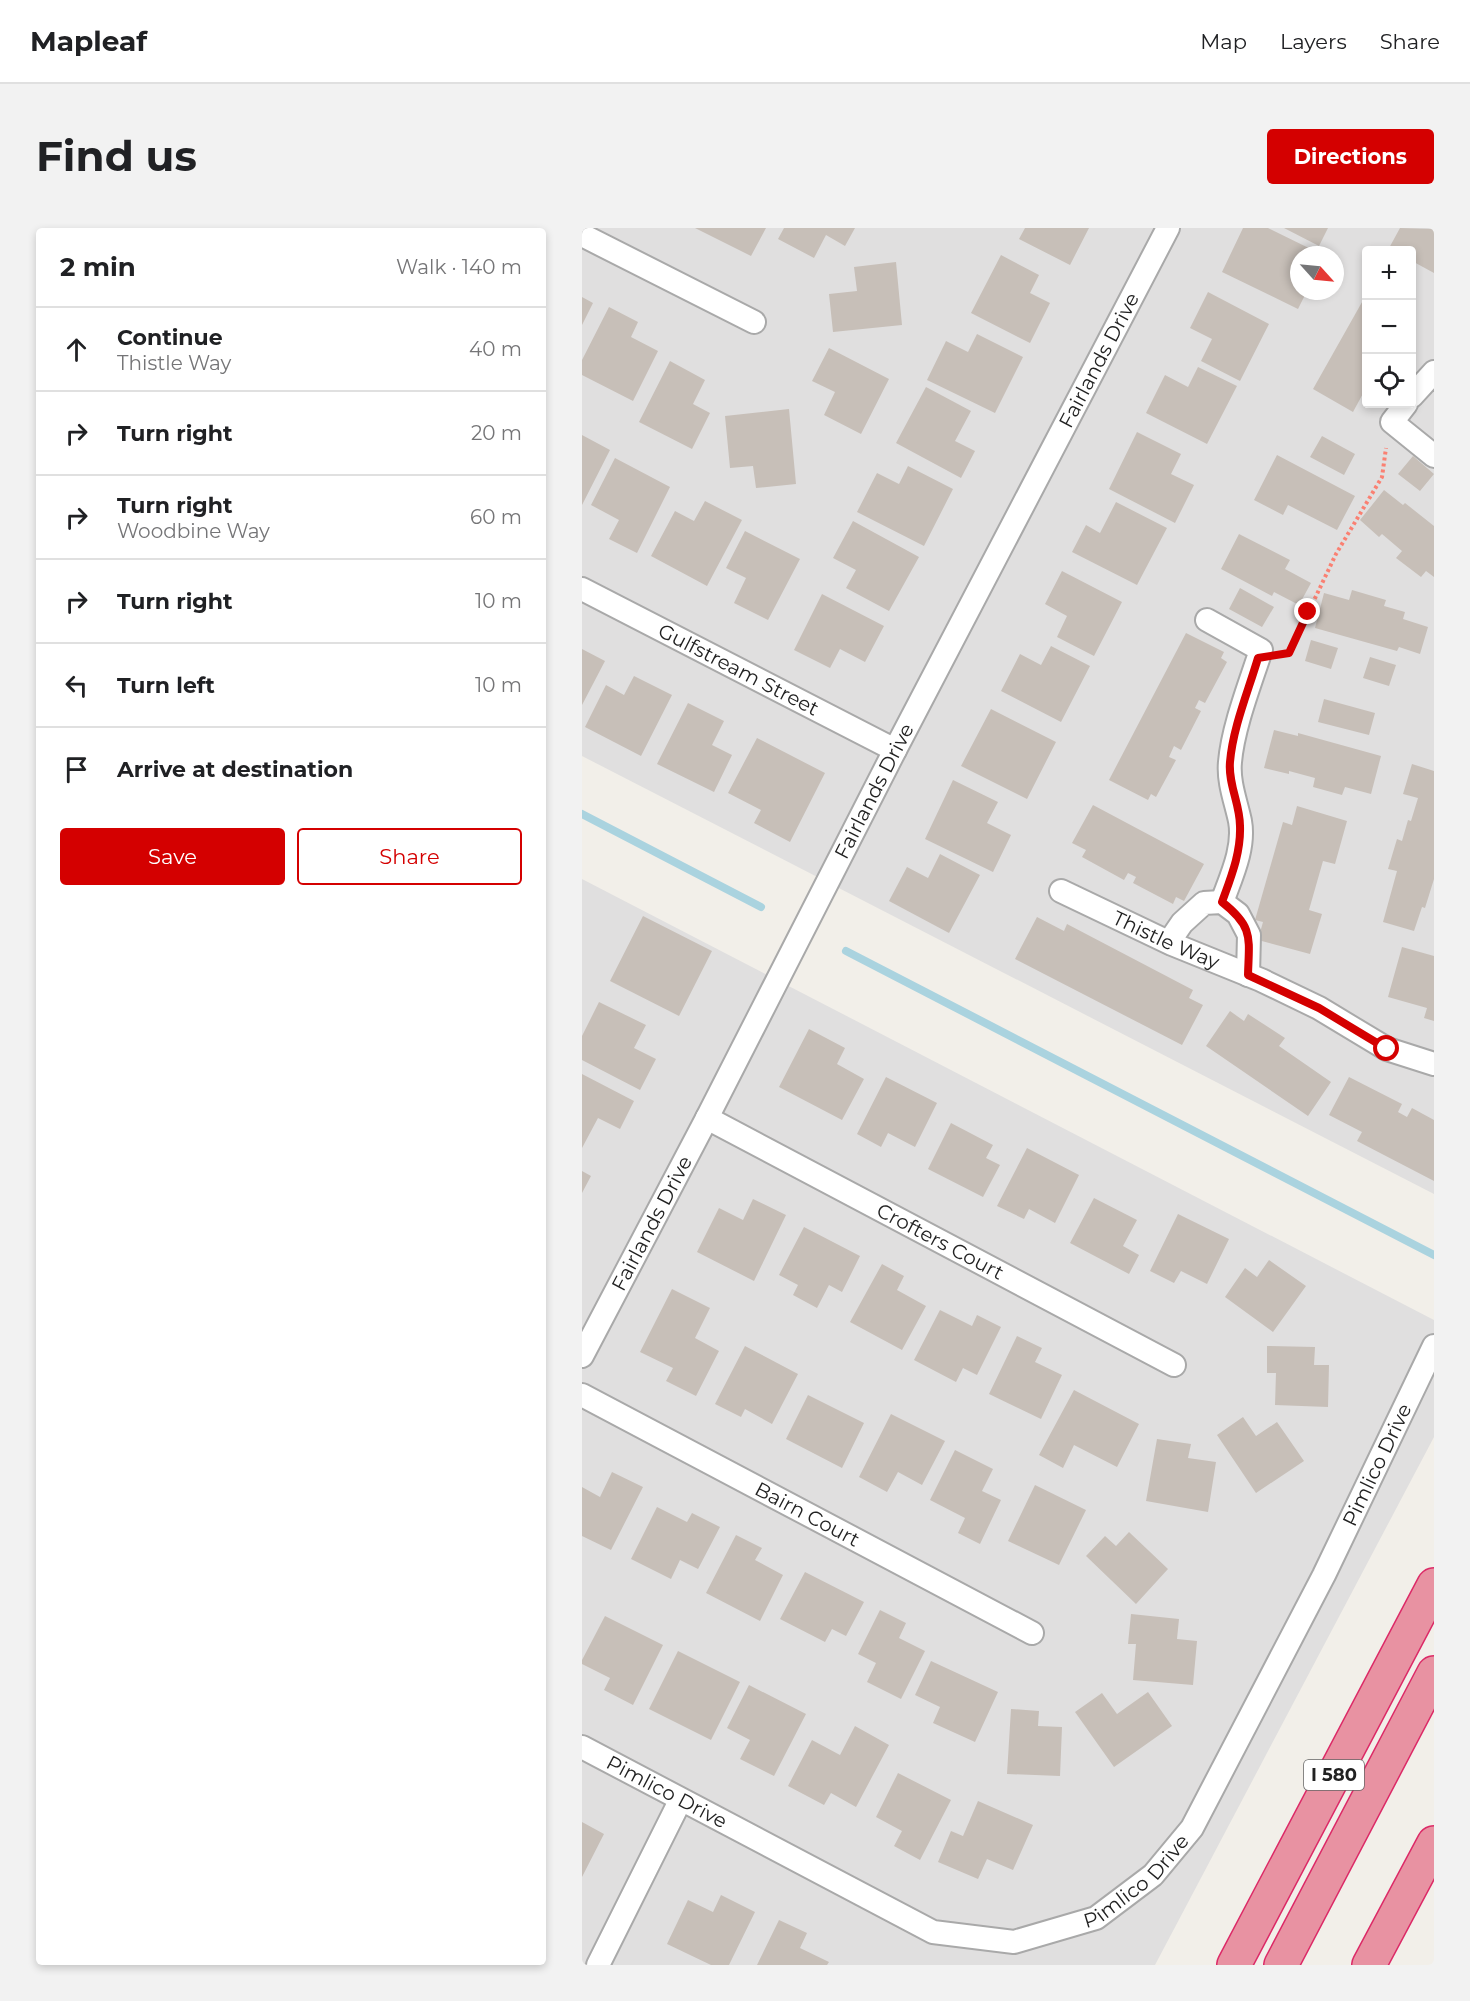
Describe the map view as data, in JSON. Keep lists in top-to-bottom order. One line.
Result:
{"streets":{"highway":["I 580"],"street":["Fairlands Drive","Gulfstream Street","Thistle Way","Crofters Court","Pimlico Drive","Bairn Court"]},"crossings":[["Fairlands Drive","Gulfstream Street"],["Fairlands Drive","Crofters Court"]],"north":"bottom right","page":{"header":"Mapleaf","nav":["Map","Layers","Share"],"buttons":["Directions",["Save","Share"]],"title":"Find us","heading":["2 min","Walk · 140 m"],"map_buttons":["+","−"],"list":[["Continue","Thistle Way","40 m"],["Turn right","20 m"],["Turn right","Woodbine Way","60 m"],["Turn right","10 m"],["Turn left","10 m"],"Arrive at destination"]}}
